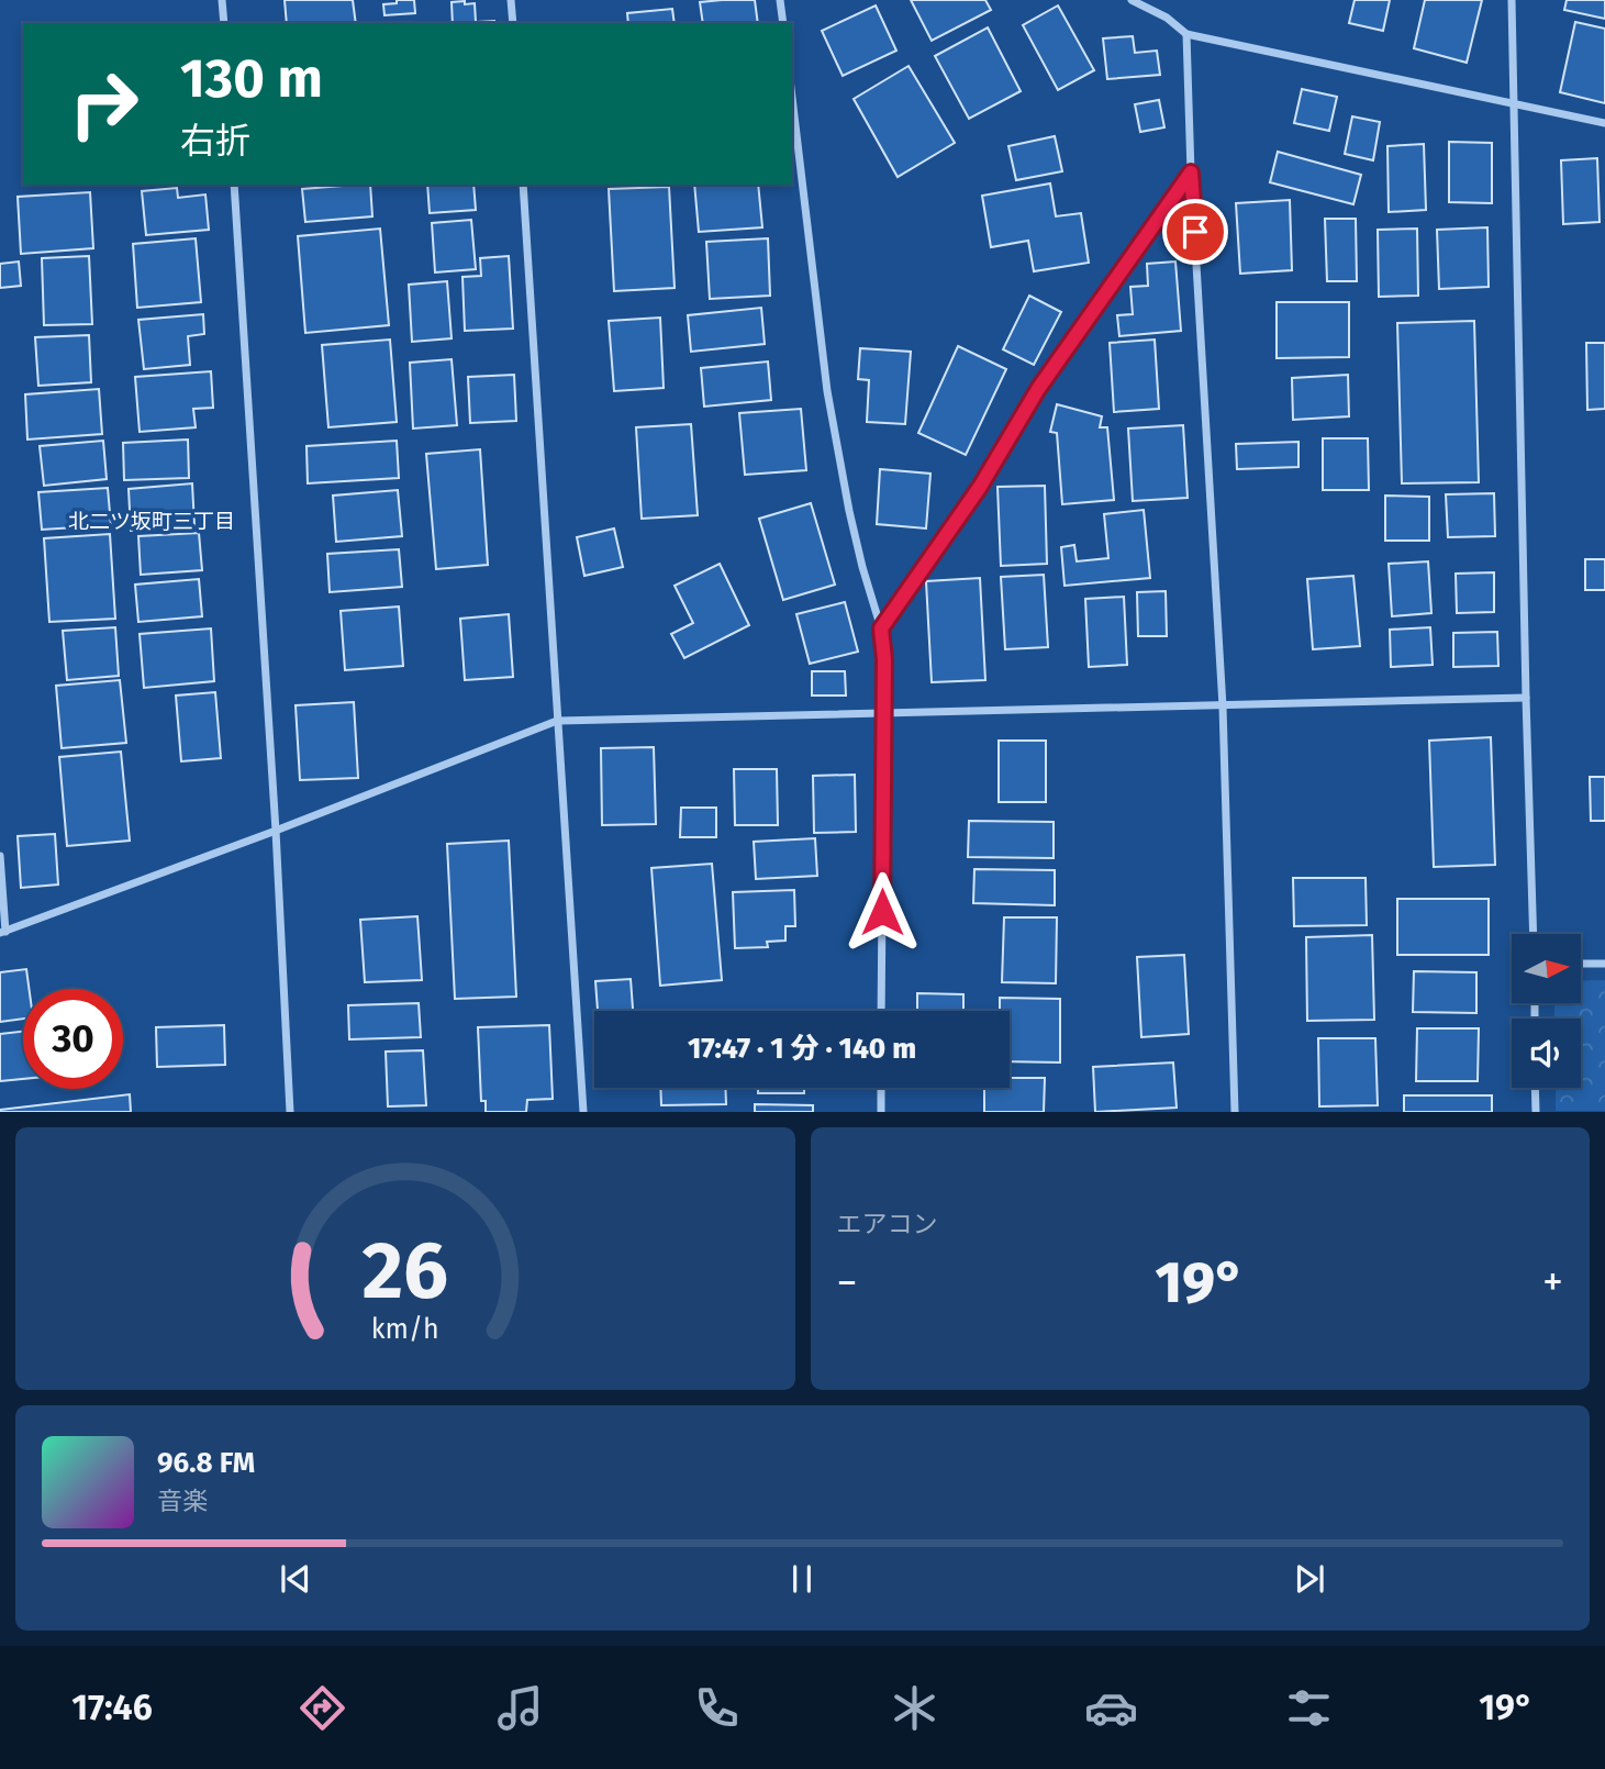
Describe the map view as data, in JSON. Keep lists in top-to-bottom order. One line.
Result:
{"districts":["北二ツ坂町三丁目"],"north":"right","page":{"turn":["130 m","右折"],"limit":"30","trip":"17:47 · 1 分 · 140 m","tile":"エアコン","heat":["−","19°","+"],"song":["96.8 FM","音楽"],"tabs":["17:46","19°"],"gauge":["26","km/h"]}}
